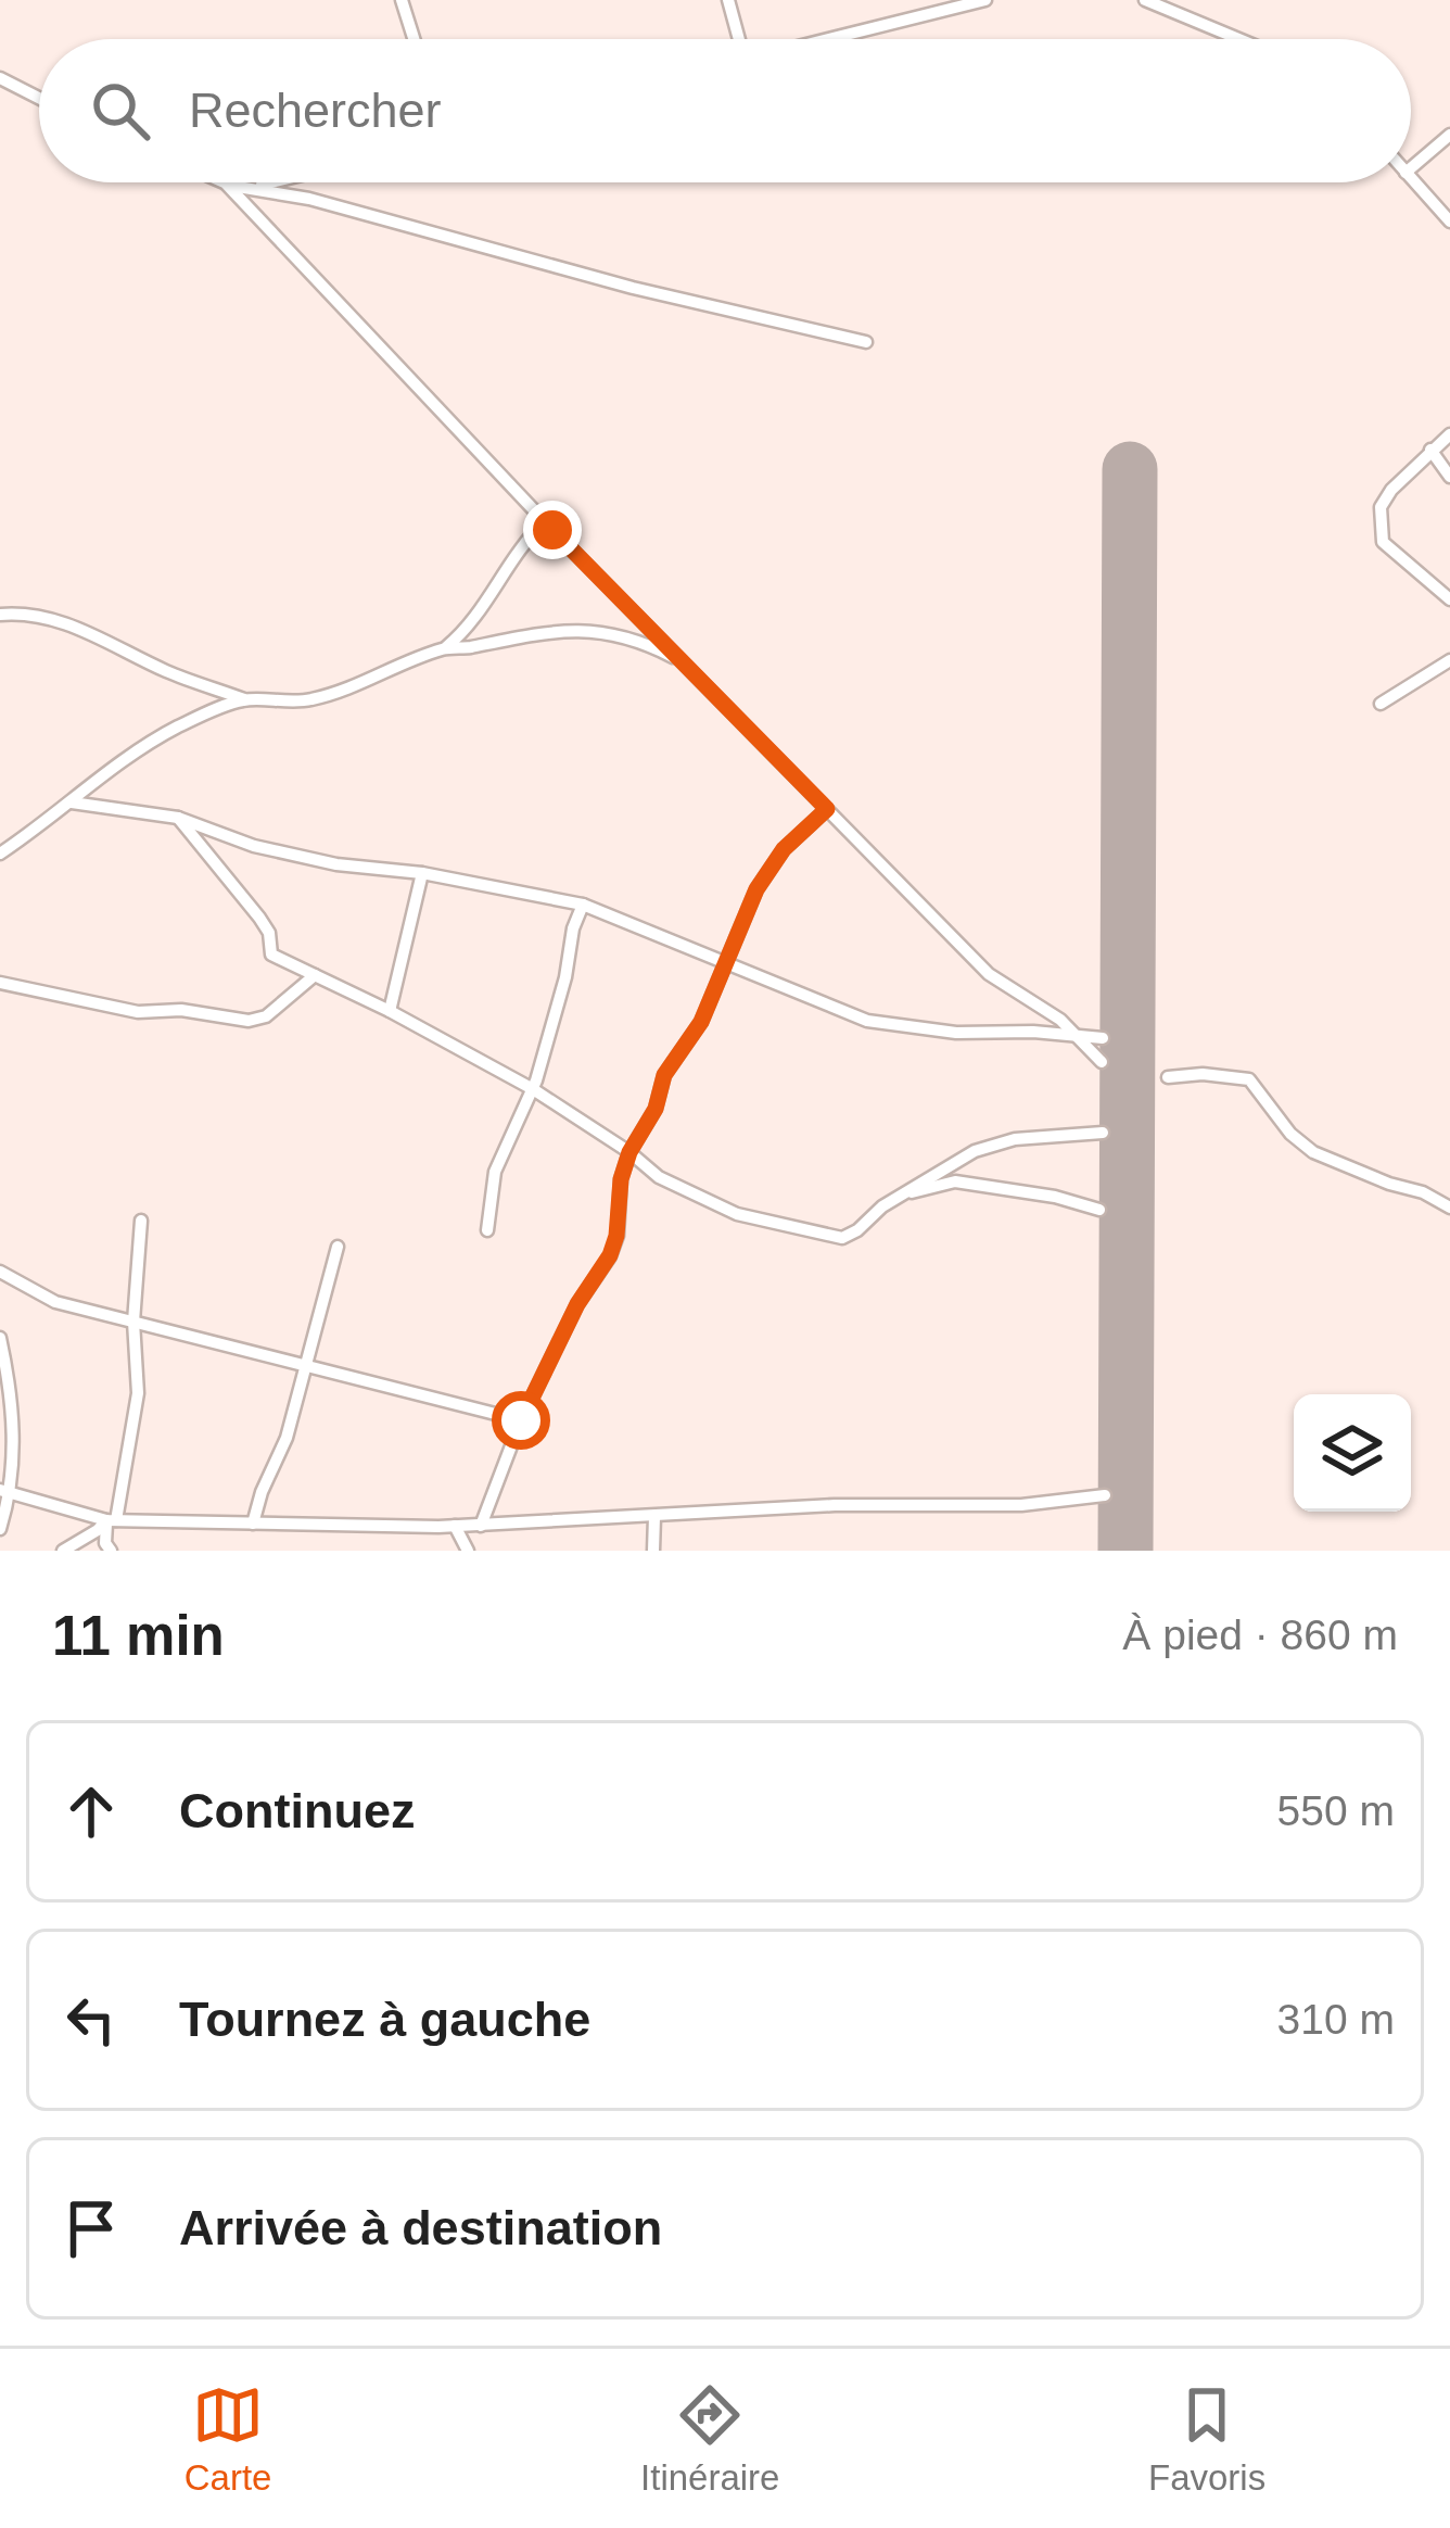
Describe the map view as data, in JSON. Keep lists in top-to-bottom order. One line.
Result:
{"page":{"search":"Rechercher","heading":["11 min","À pied · 860 m"],"list":[["Continuez","550 m"],["Tournez à gauche","310 m"],"Arrivée à destination"],"nav":["Carte","Itinéraire","Favoris"]}}
